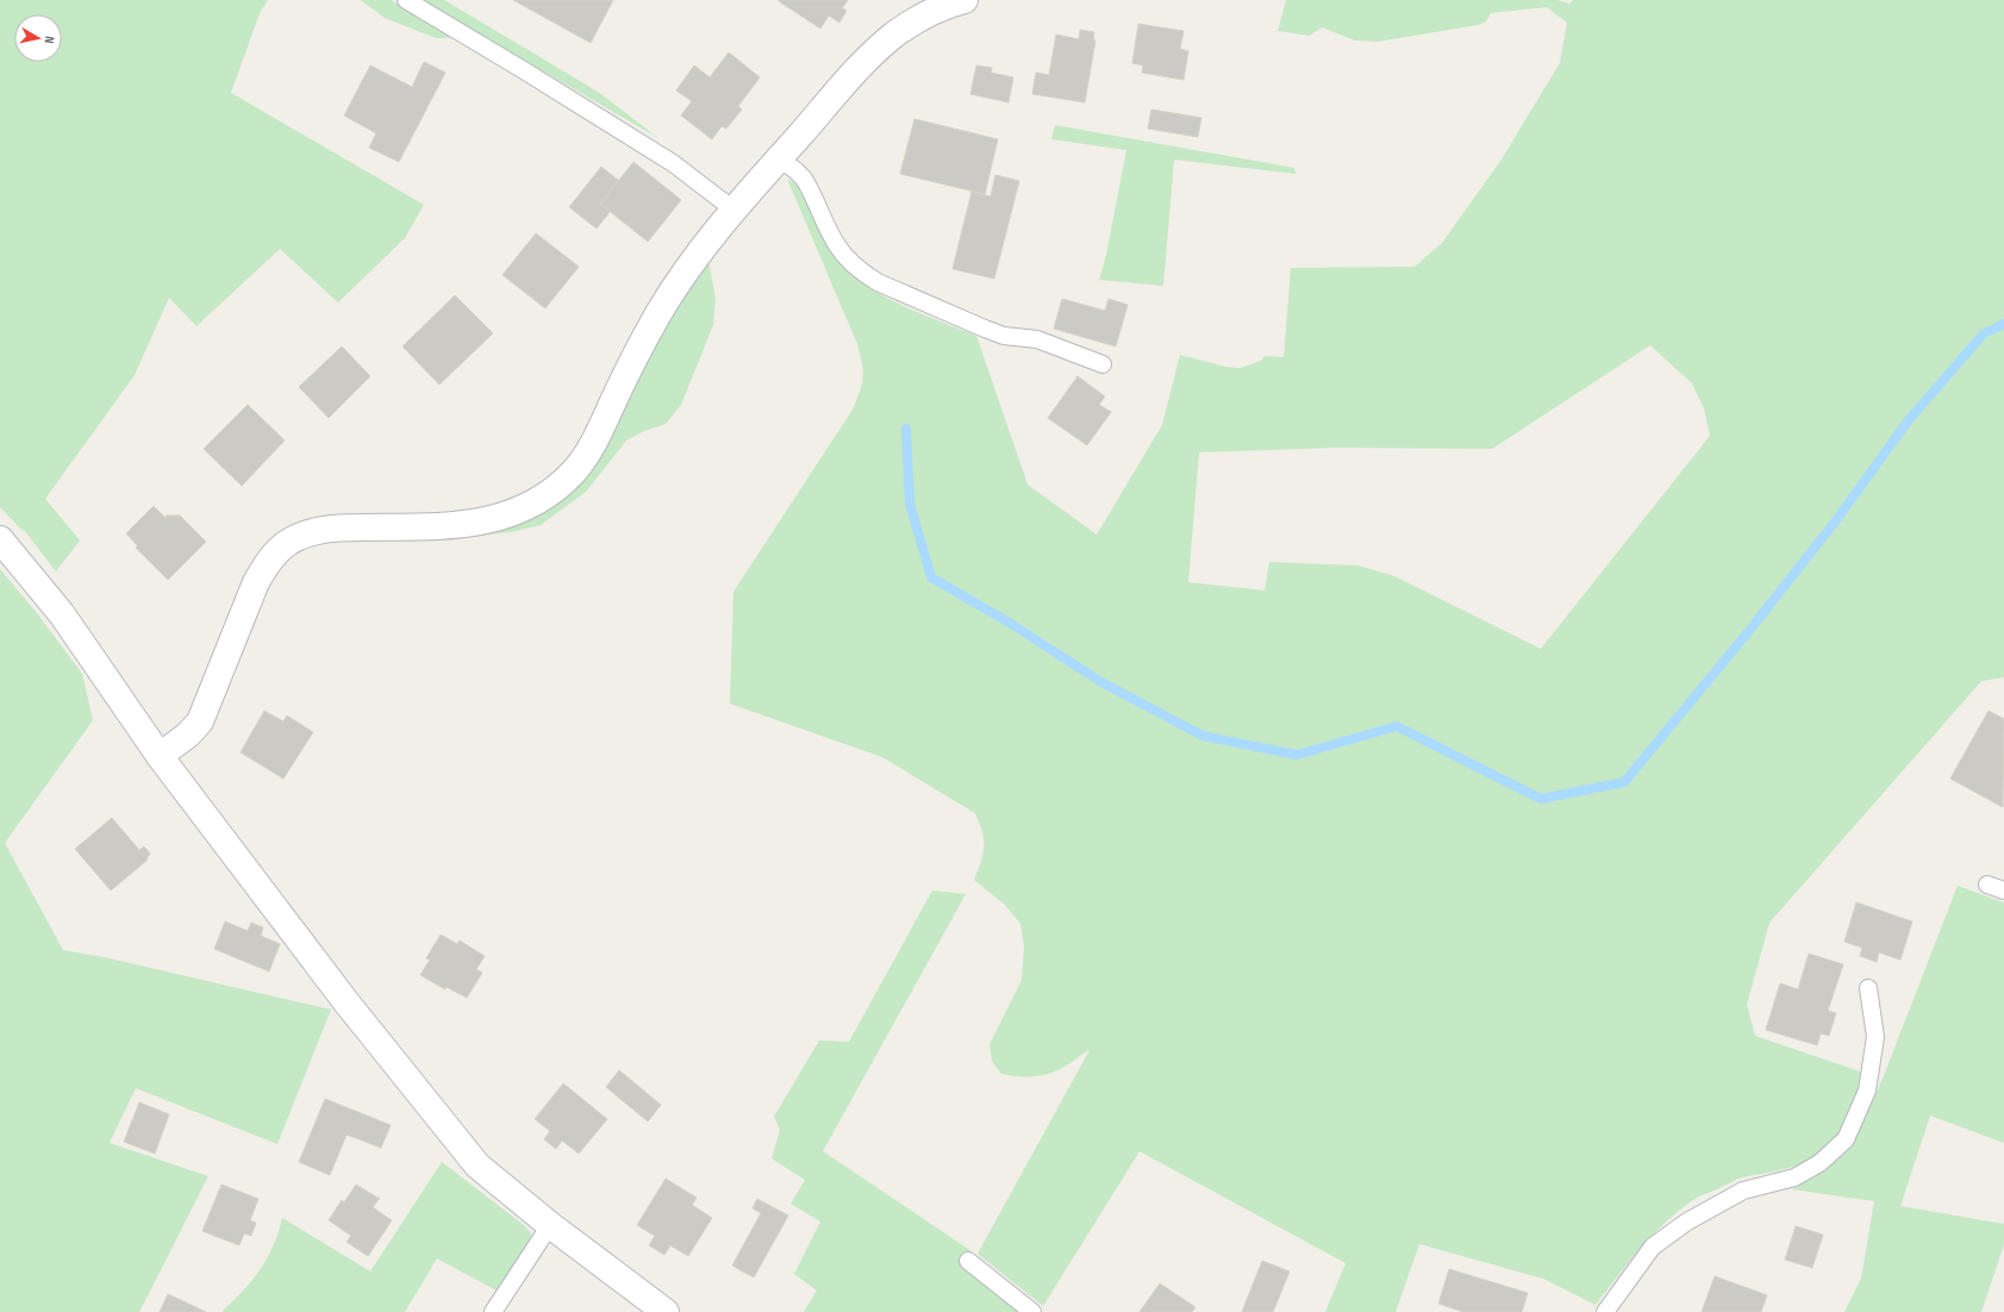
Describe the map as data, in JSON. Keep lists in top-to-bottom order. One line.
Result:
{"north":"right"}
